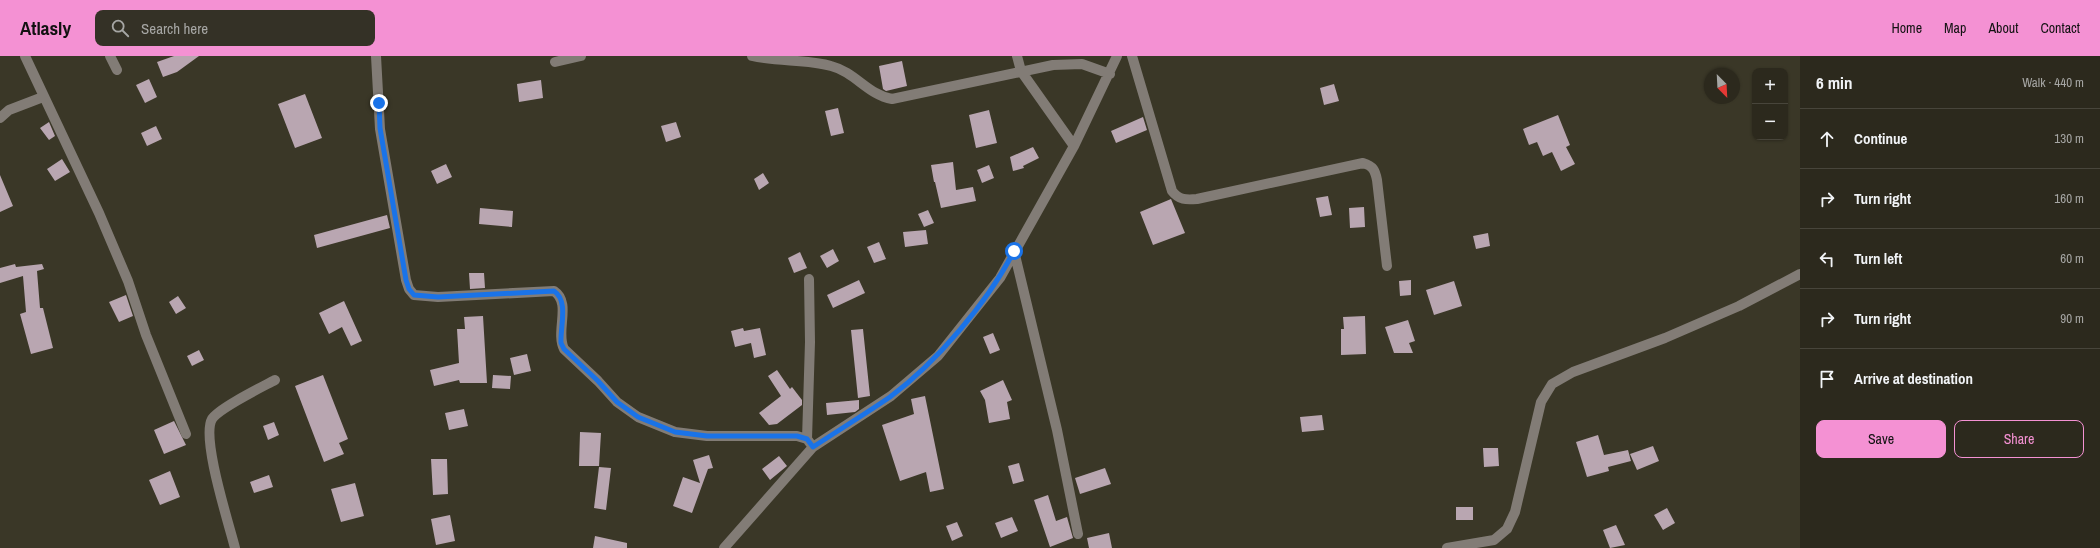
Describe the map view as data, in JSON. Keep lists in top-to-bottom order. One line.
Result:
{"north":"bottom right","page":{"header":"Atlasly","search":"Search here","nav":["Home","Map","About","Contact"],"heading":["6 min","Walk · 440 m"],"map_buttons":["+","−"],"list":[["Continue","130 m"],["Turn right","160 m"],["Turn left","60 m"],["Turn right","90 m"],"Arrive at destination"],"buttons":["Save","Share"]}}
